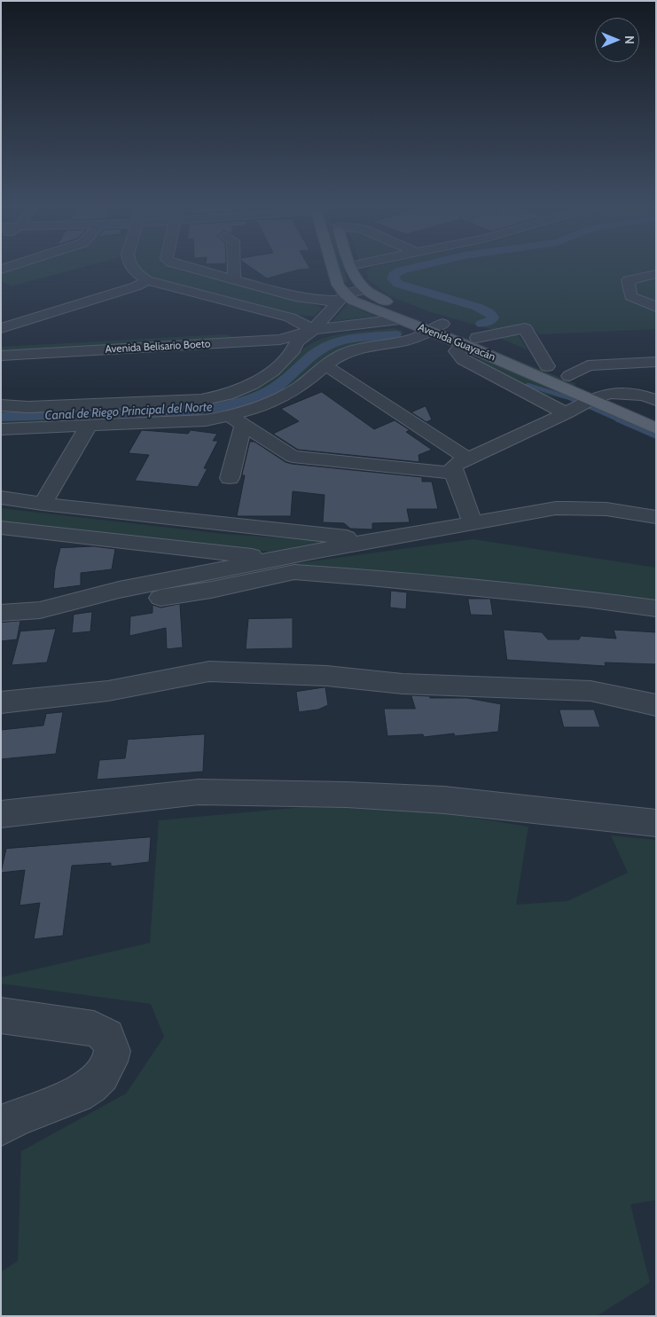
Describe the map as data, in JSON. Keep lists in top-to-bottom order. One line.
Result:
{"streets":{"main road":["Avenida Guayacán"],"street":["Avenida Belisario Boeto"]},"crossings":[["Avenida Guayacán","Avenida Belisario Boeto"]],"water":["Canal de Riego Principal del Norte"],"north":"right"}
